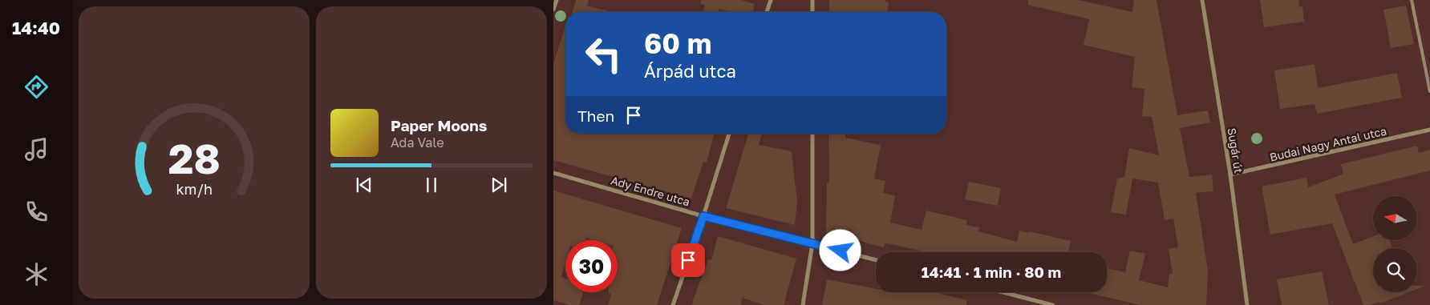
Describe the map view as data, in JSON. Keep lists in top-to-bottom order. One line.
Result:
{"streets":{"street":["Budai Nagy Antal utca","Sugár út","Ady Endre utca"]},"crossings":[["Budai Nagy Antal utca","Sugár út"]],"north":"left","page":{"tabs":"14:40","turn":["60 m","Árpád utca"],"then":"Then","song":["Paper Moons","Ada Vale"],"limit":"30","trip":"14:41 · 1 min · 80 m","gauge":["28","km/h"]}}
